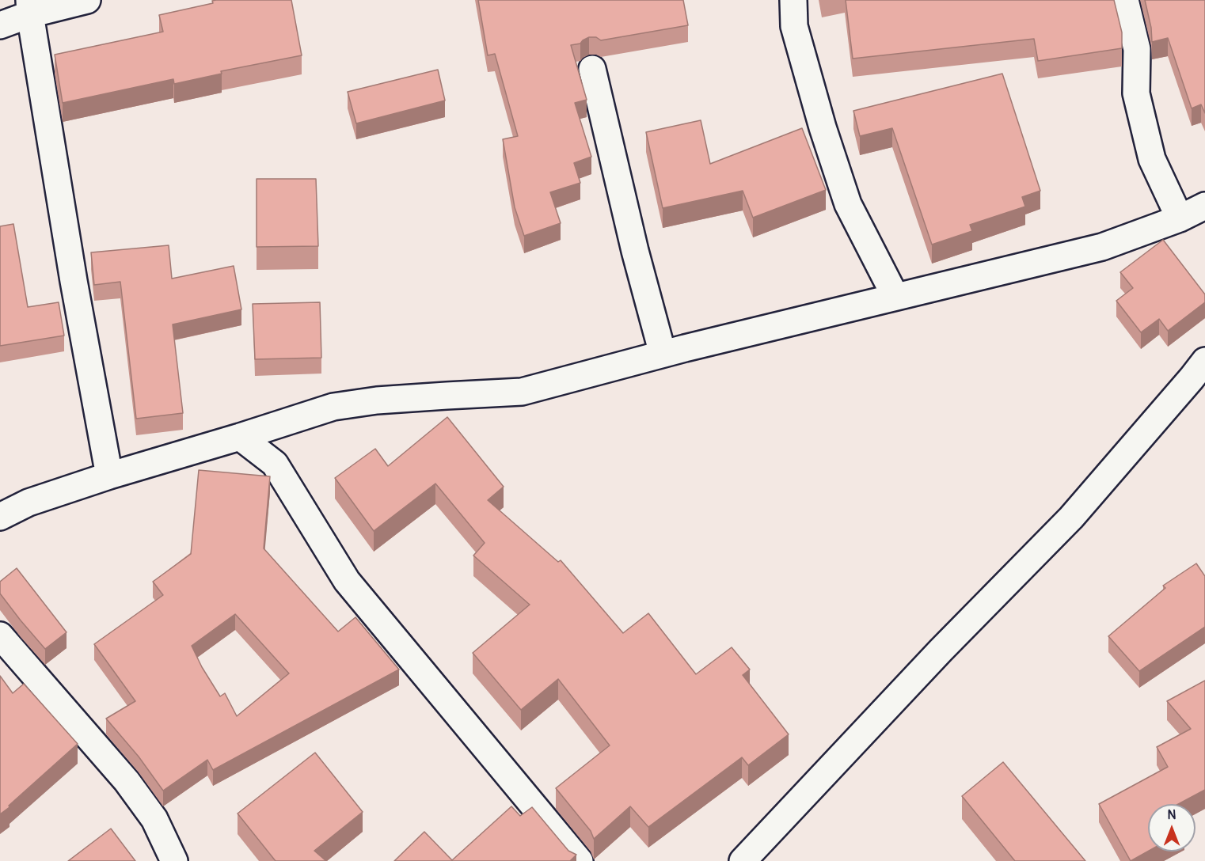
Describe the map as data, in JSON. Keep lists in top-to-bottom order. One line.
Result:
{"north":"top"}
